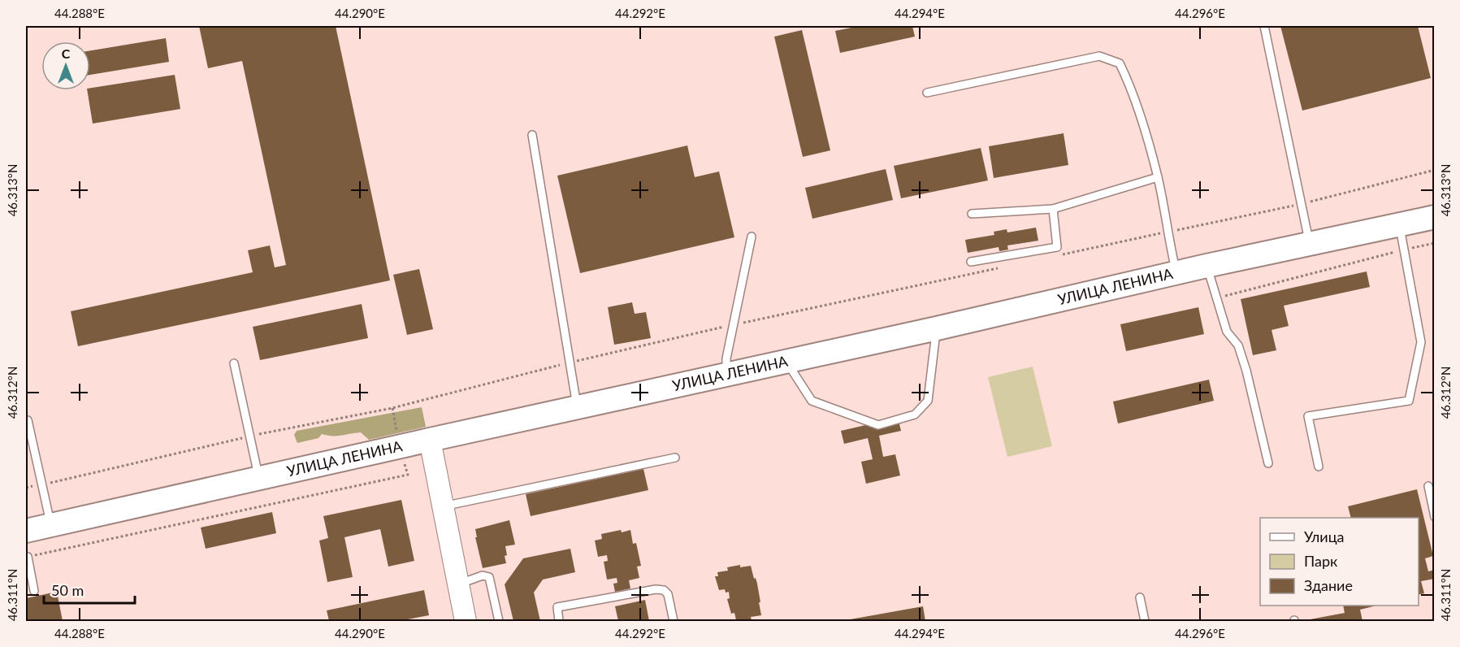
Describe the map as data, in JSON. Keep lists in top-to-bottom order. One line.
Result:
{"streets":{"main road":["УЛИЦА ЛЕНИНА"]},"legend":["Улица","Парк","Здание"],"scale_bar":"50 m","north":"top","coordinates":["44.288°E","44.290°E","44.292°E","44.294°E","44.296°E","46.313°N","46.312°N","46.311°N"]}
